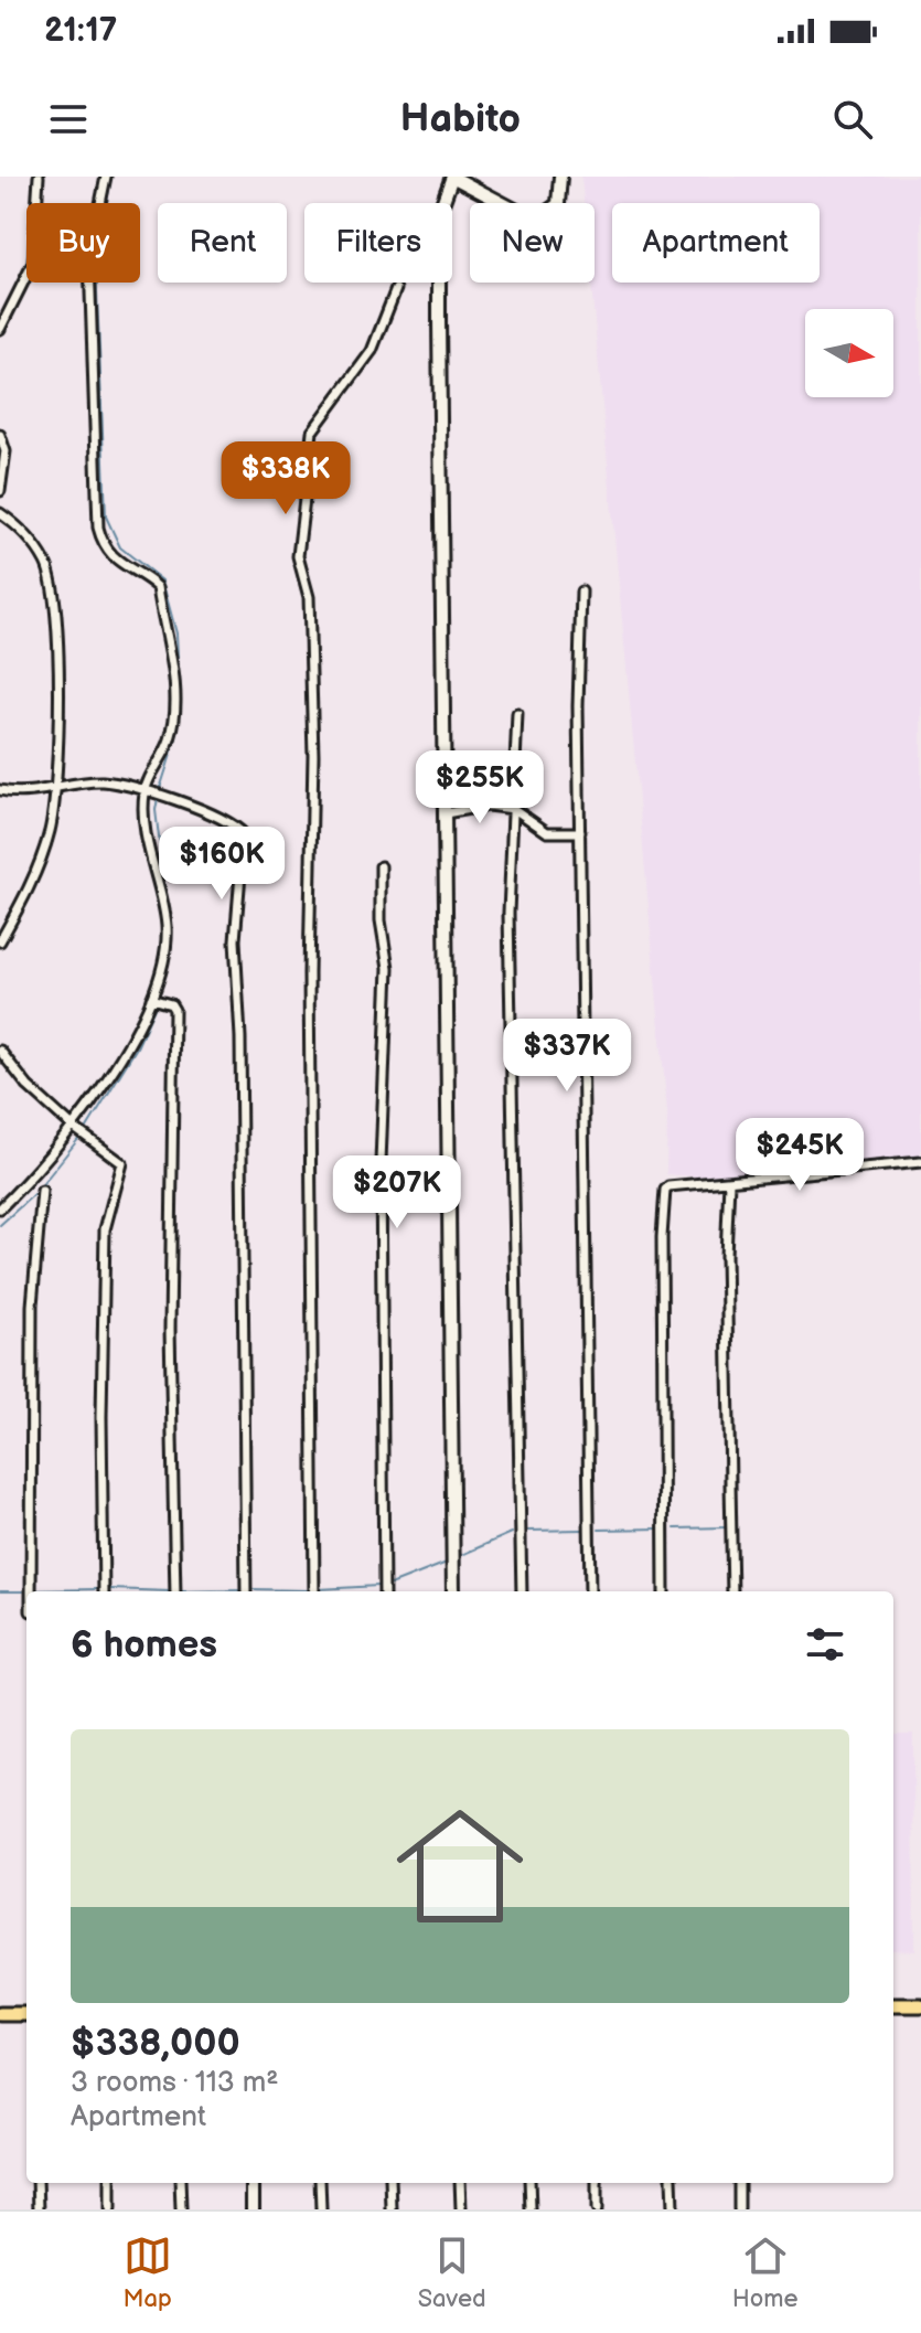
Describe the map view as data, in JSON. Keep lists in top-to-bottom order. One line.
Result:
{"north":"right","page":{"status":"21:17","header":"Habito","chip":["Buy","Rent","Filters","New","Apartment"],"price":["$338K","$255K","$160K","$337K","$245K","$207K"],"heading":"6 homes","list":[{"name":"$338,000","note":"3 rooms · 113 m² · Apartment"}],"tabs":["Map","Saved","Home"]}}
